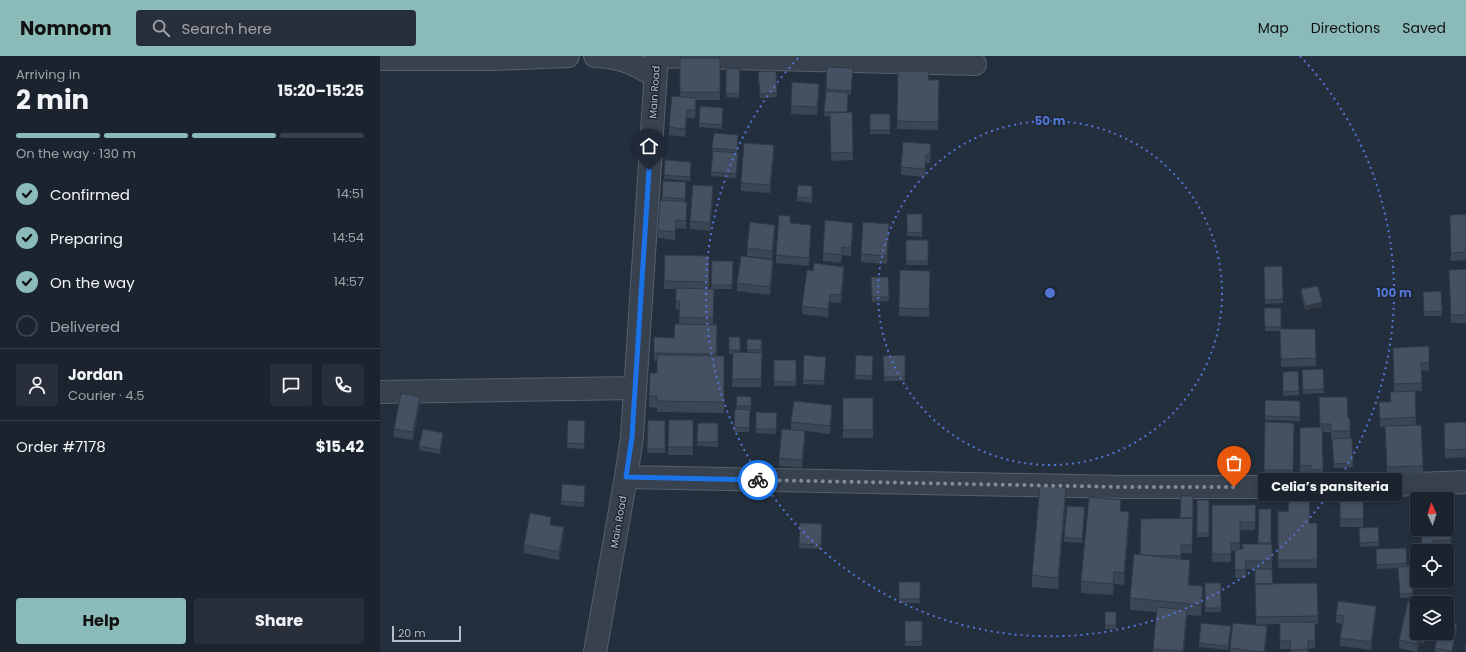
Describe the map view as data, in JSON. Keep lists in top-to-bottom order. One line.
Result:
{"streets":{"street":["Main Road"]},"places":["Celia’s pansiteria"],"scale_bar":"20 m","north":"top","page":{"header":"Nomnom","search":"Search here","nav":["Map","Directions","Saved"],"heading":["2 min","Arriving in","15:20–15:25"],"panel":["Jordan","Courier · 4.5","Order #7178","$15.42"],"bar":"On the way · 130 m","list":[["Confirmed","14:51"],["Preparing","14:54"],["On the way","14:57"],"Delivered"],"bubble":"Celia’s pansiteria","buttons":["Help","Share"],"scale":"20 m"},"rings":["50 m","100 m"]}
